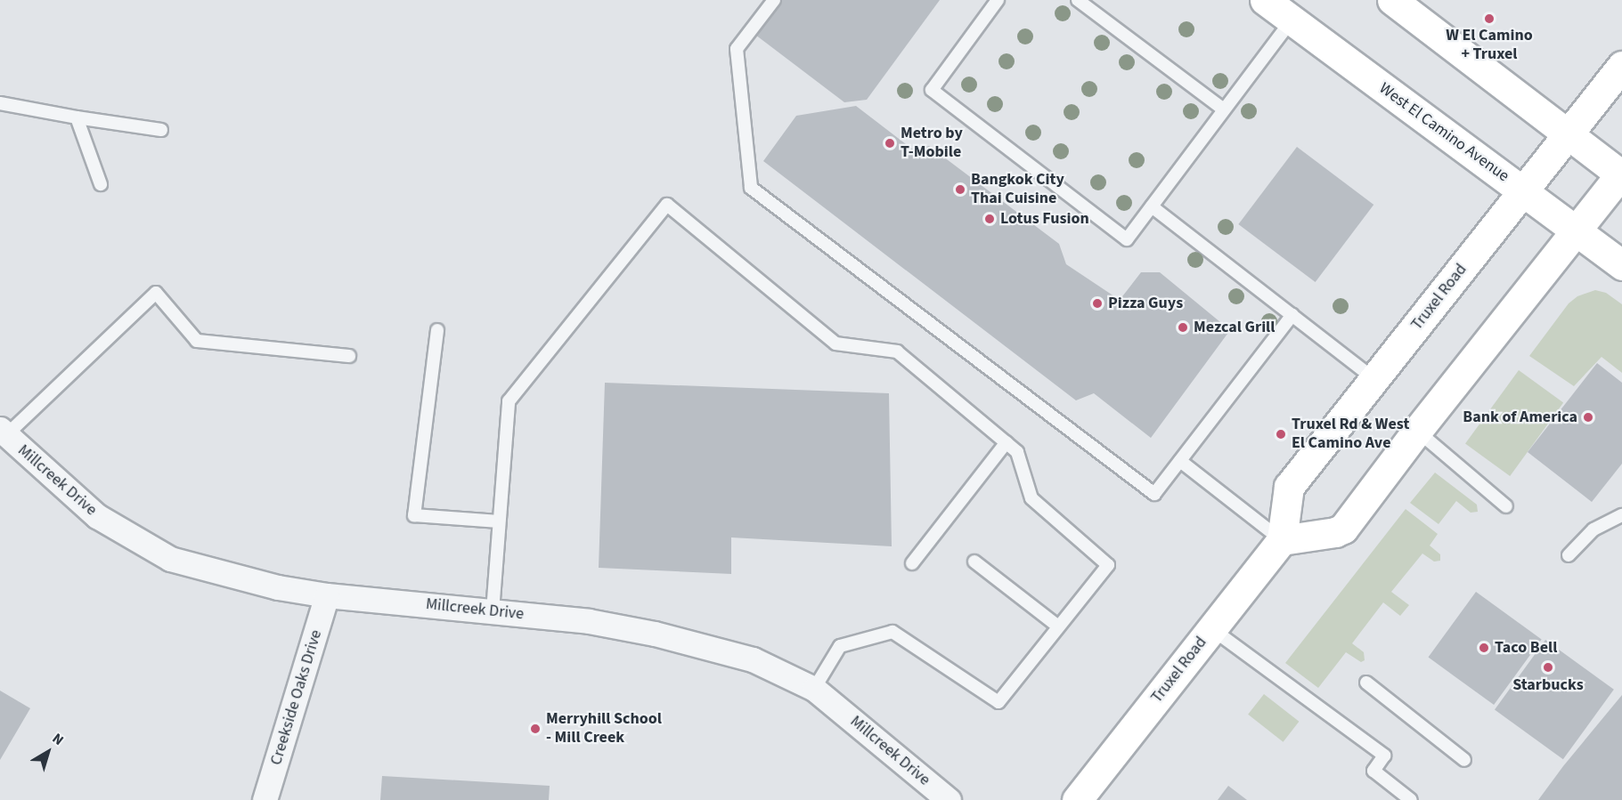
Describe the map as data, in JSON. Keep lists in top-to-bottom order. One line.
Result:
{"streets":{"main road":["West El Camino Avenue","Truxel Road"],"street":["Millcreek Drive","Creekside Oaks Drive"]},"crossings":[["West El Camino Avenue","Truxel Road"],["Millcreek Drive","Creekside Oaks Drive"]],"places":["W El Camino + Truxel","Metro by T-Mobile","Bangkok City Thai Cuisine","Lotus Fusion","Pizza Guys","Mezcal Grill","Bank of America","Truxel Rd & West El Camino Ave","Taco Bell","Starbucks","Merryhill School - Mill Creek"],"north":"top right"}
